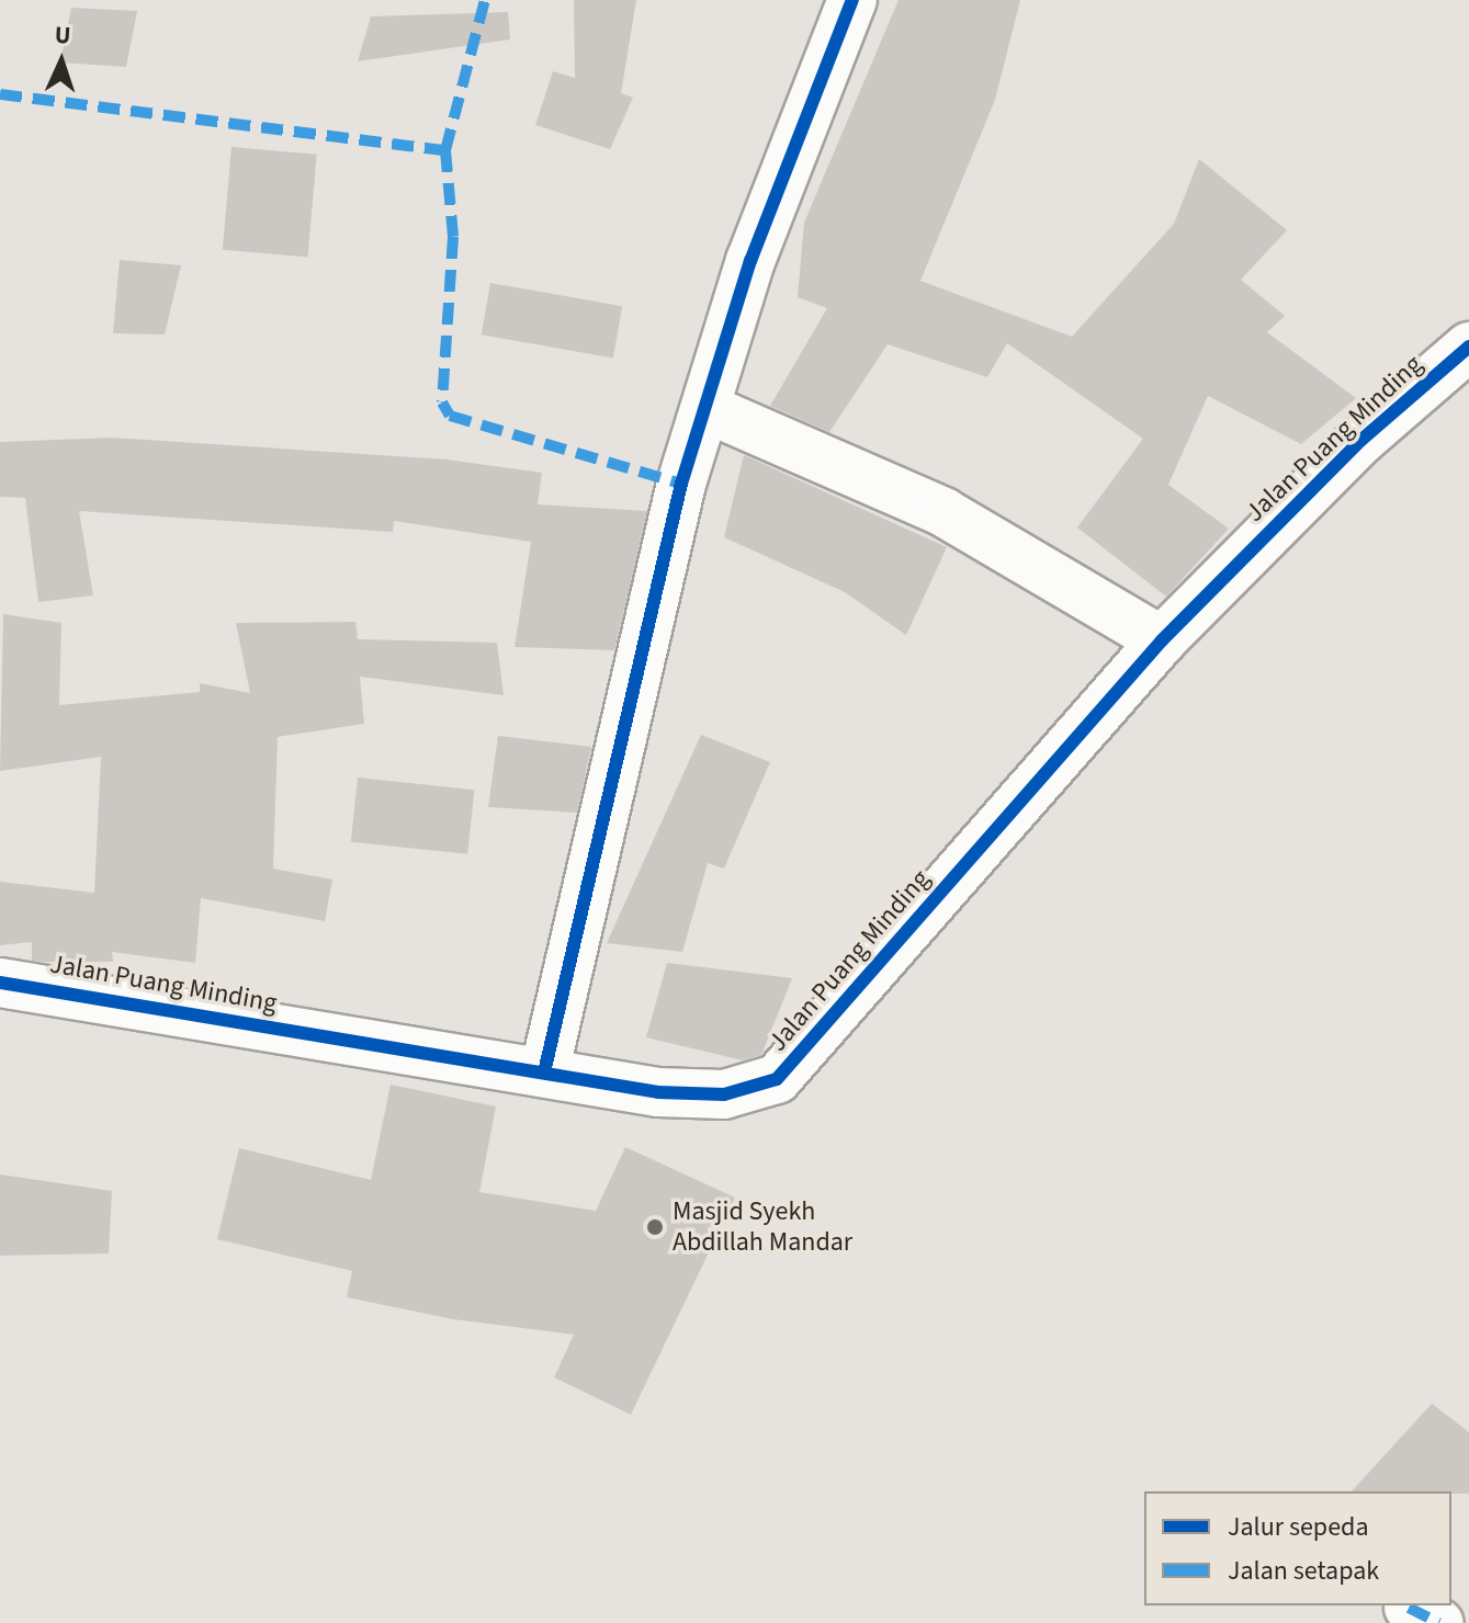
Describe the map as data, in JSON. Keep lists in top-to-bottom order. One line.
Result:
{"streets":{"street":["Jalan Puang Minding"]},"places":["Masjid Syekh Abdillah Mandar"],"legend":["Jalur sepeda","Jalan setapak"],"north":"top"}
